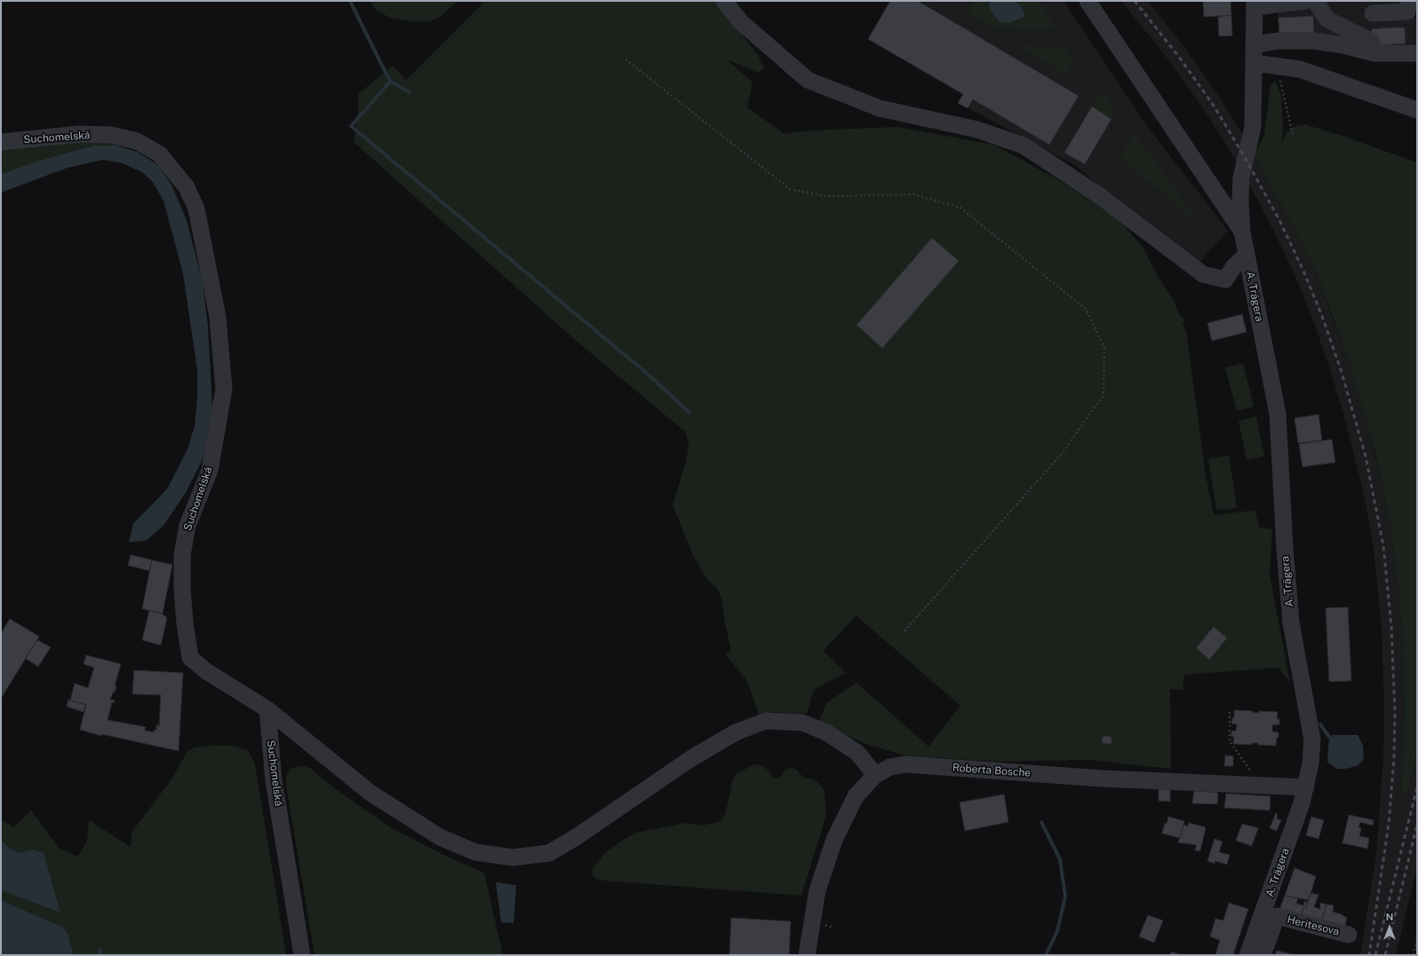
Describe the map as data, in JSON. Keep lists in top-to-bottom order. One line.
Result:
{"streets":{"street":["Suchomelská","A. Trägera","Roberta Bosche","Heritesova"]},"crossings":[["A. Trägera","Roberta Bosche"]],"north":"top"}
